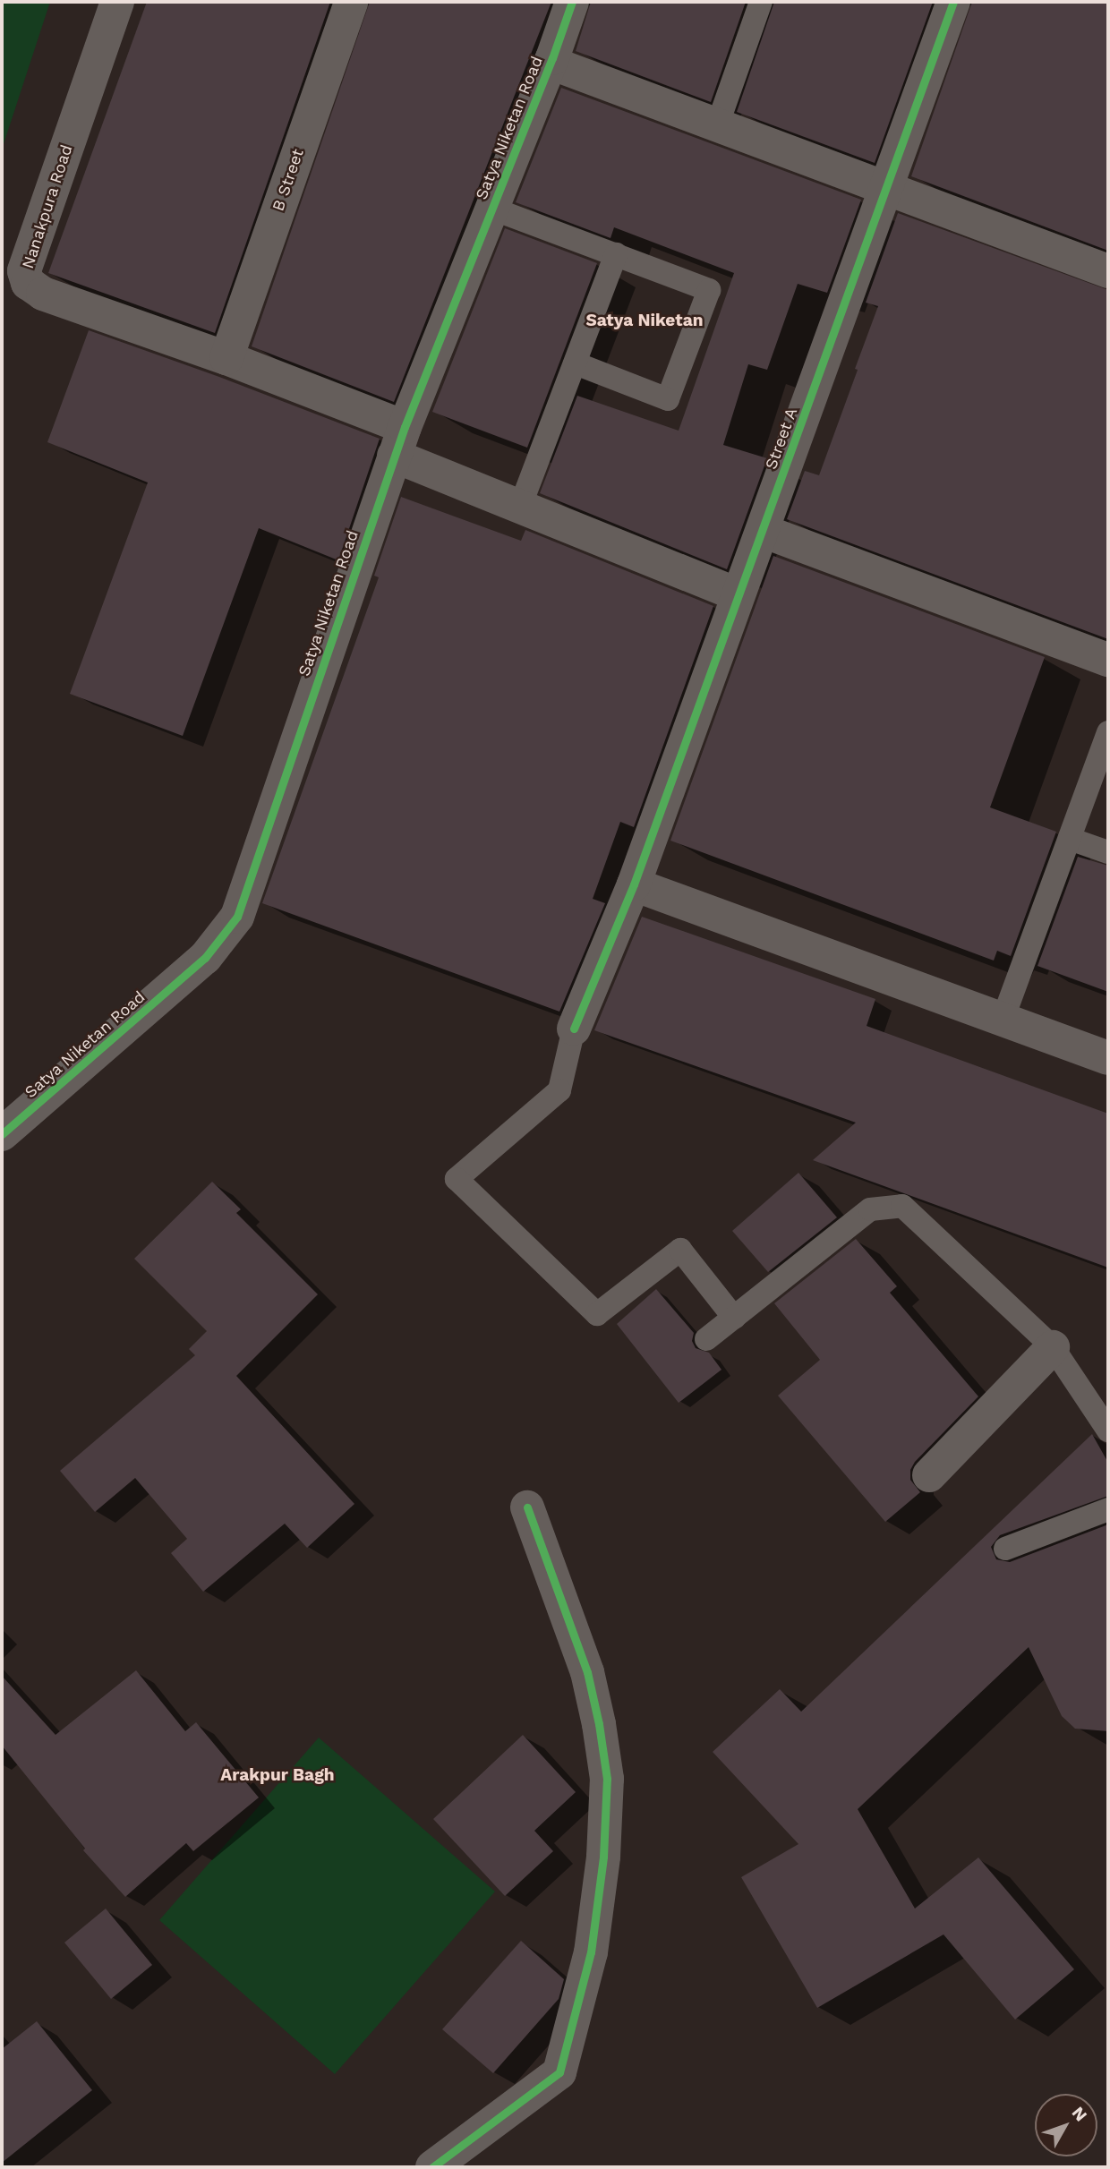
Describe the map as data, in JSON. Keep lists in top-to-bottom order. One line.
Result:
{"streets":{"street":["Satya Niketan Road","B Street","Nanakpura Road","Street A"]},"crossings":[["Satya Niketan Road","Nanakpura Road"],["B Street","Nanakpura Road"],["Nanakpura Road","Street A"]],"districts":["Satya Niketan","Arakpur Bagh"],"north":"top right"}
